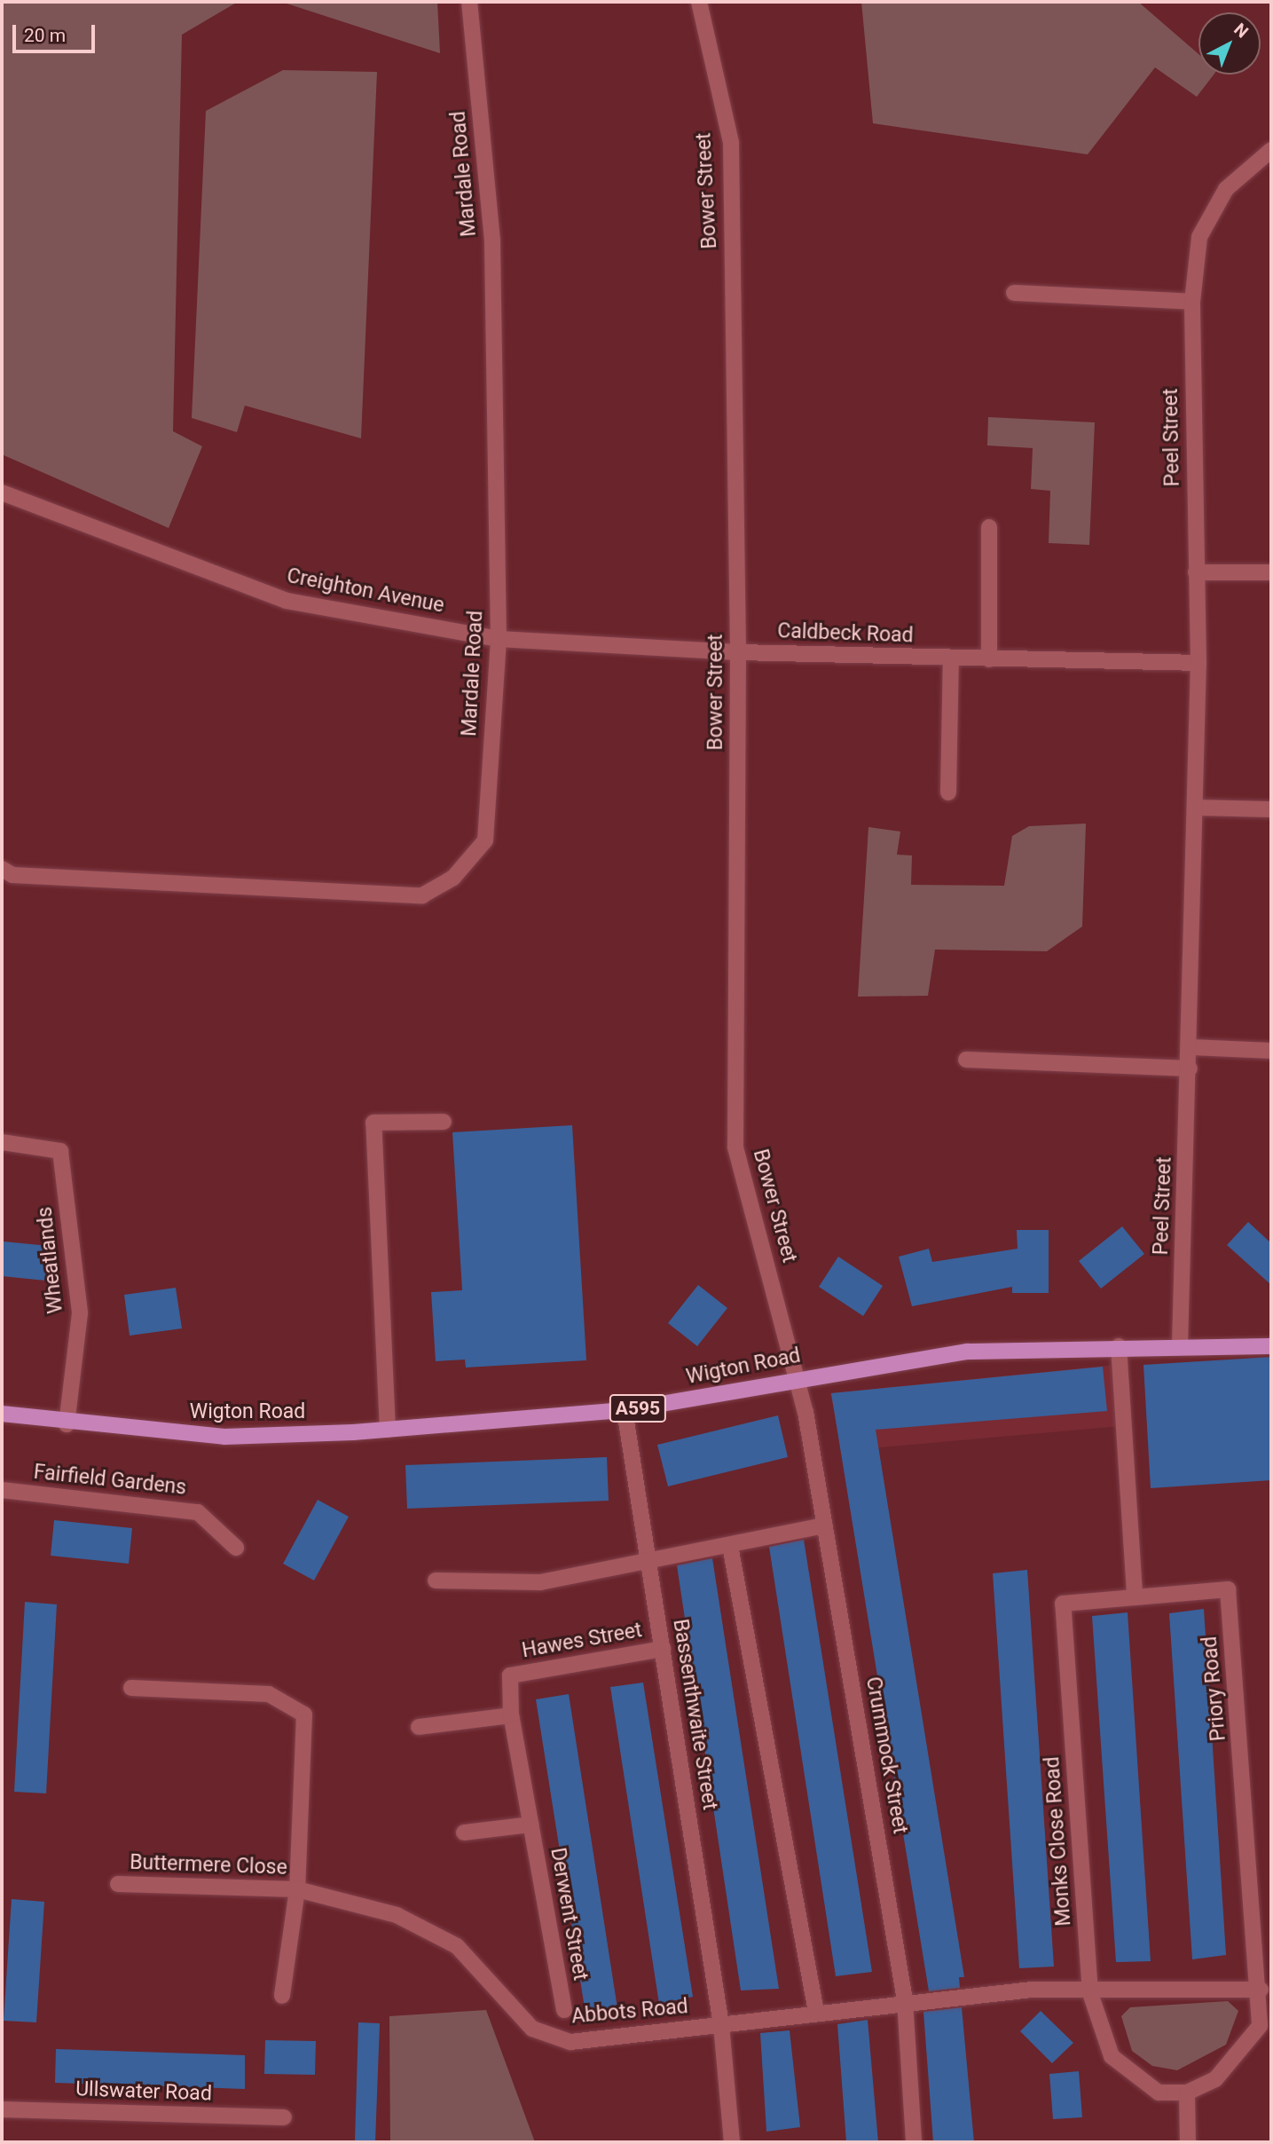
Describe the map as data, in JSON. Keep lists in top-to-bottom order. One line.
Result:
{"streets":{"main road":["Wigton Road","A595"],"street":["Mardale Road","Bower Street","Peel Street","Creighton Avenue","Caldbeck Road","Wheatlands","Fairfield Gardens","Hawes Street","Priory Road","Bassenthwaite Street","Crummock Street","Monks Close Road","Buttermere Close","Derwent Street","Abbots Road","Ullswater Road"]},"crossings":[["Mardale Road","Creighton Avenue"],["Bower Street","Creighton Avenue"],["Bower Street","Caldbeck Road"],["Bower Street","Wigton Road"],["Bower Street","Crummock Street"],["Peel Street","Caldbeck Road"],["Peel Street","Wigton Road"],["Creighton Avenue","Caldbeck Road"],["Wheatlands","Wigton Road"],["Wigton Road","Bassenthwaite Street"],["Wigton Road","Crummock Street"],["Hawes Street","Bassenthwaite Street"],["Hawes Street","Derwent Street"],["Priory Road","Monks Close Road"],["Priory Road","Abbots Road"],["Bassenthwaite Street","Abbots Road"],["Crummock Street","Abbots Road"],["Monks Close Road","Abbots Road"],["Buttermere Close","Abbots Road"]],"scale_bar":"20 m","north":"top right"}
